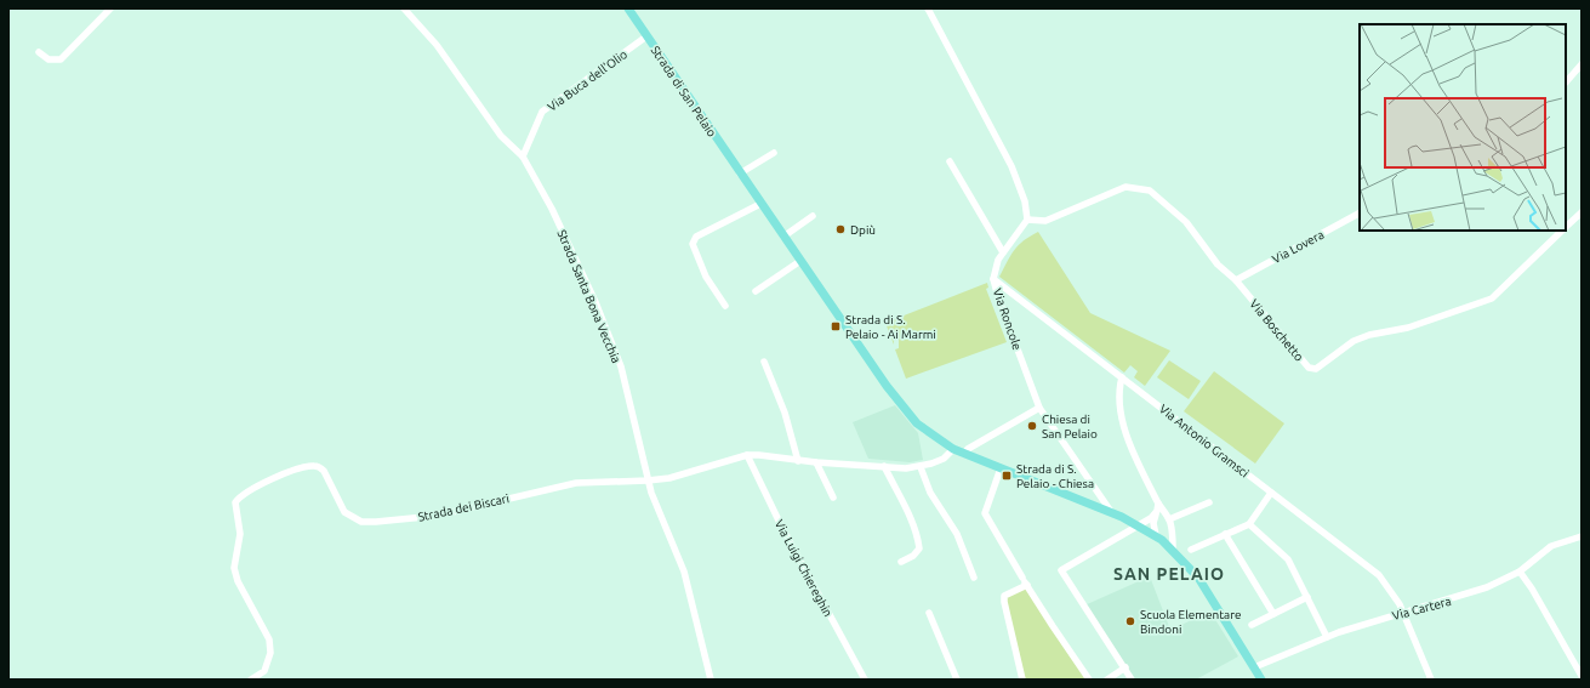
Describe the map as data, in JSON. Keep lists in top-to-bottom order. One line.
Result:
{"streets":{"main road":["Strada di San Pelaio"],"street":["Via Buca dell'Olio","Via Lovera","Strada Santa Bona Vecchia","Via Roncole","Via Boschetto","Via Antonio Gramsci","Strada dei Biscari","Via Luigi Chiereghin","Via Cartera"]},"crossings":[["Via Buca dell'Olio","Strada di San Pelaio"],["Via Buca dell'Olio","Strada Santa Bona Vecchia"],["Strada di San Pelaio","Via Roncole"],["Strada di San Pelaio","Via Cartera"],["Via Lovera","Via Boschetto"],["Strada Santa Bona Vecchia","Strada dei Biscari"],["Via Roncole","Via Boschetto"],["Via Roncole","Via Antonio Gramsci"],["Via Antonio Gramsci","Via Cartera"],["Strada dei Biscari","Via Luigi Chiereghin"]],"districts":["SAN PELAIO"],"places":{"other":["Dpiù","Chiesa di San Pelaio","Scuola Elementare Bindoni"],"transit":["Strada di S. Pelaio - Ai Marmi","Strada di S. Pelaio - Chiesa"]}}
